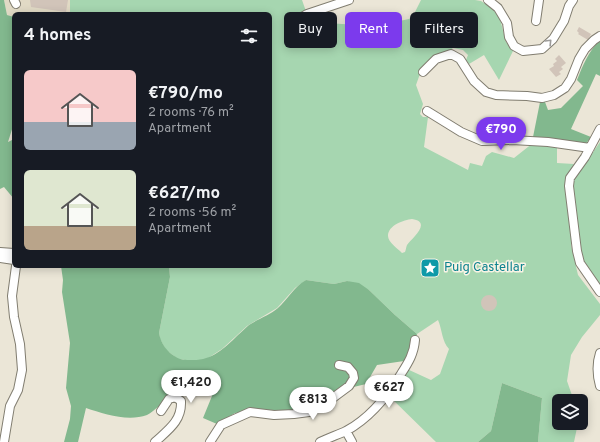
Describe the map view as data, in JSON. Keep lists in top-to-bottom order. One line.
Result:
{"places":{"place":["Puig Castellar"]},"page":{"chip":["Buy","Rent","Filters"],"heading":"4 homes","list":[{"name":"€790/mo","note":"2 rooms · 76 m² · Apartment"},{"name":"€627/mo","note":"2 rooms · 56 m² · Apartment"}],"price":["€790","€1,420","€627","€813"]}}
